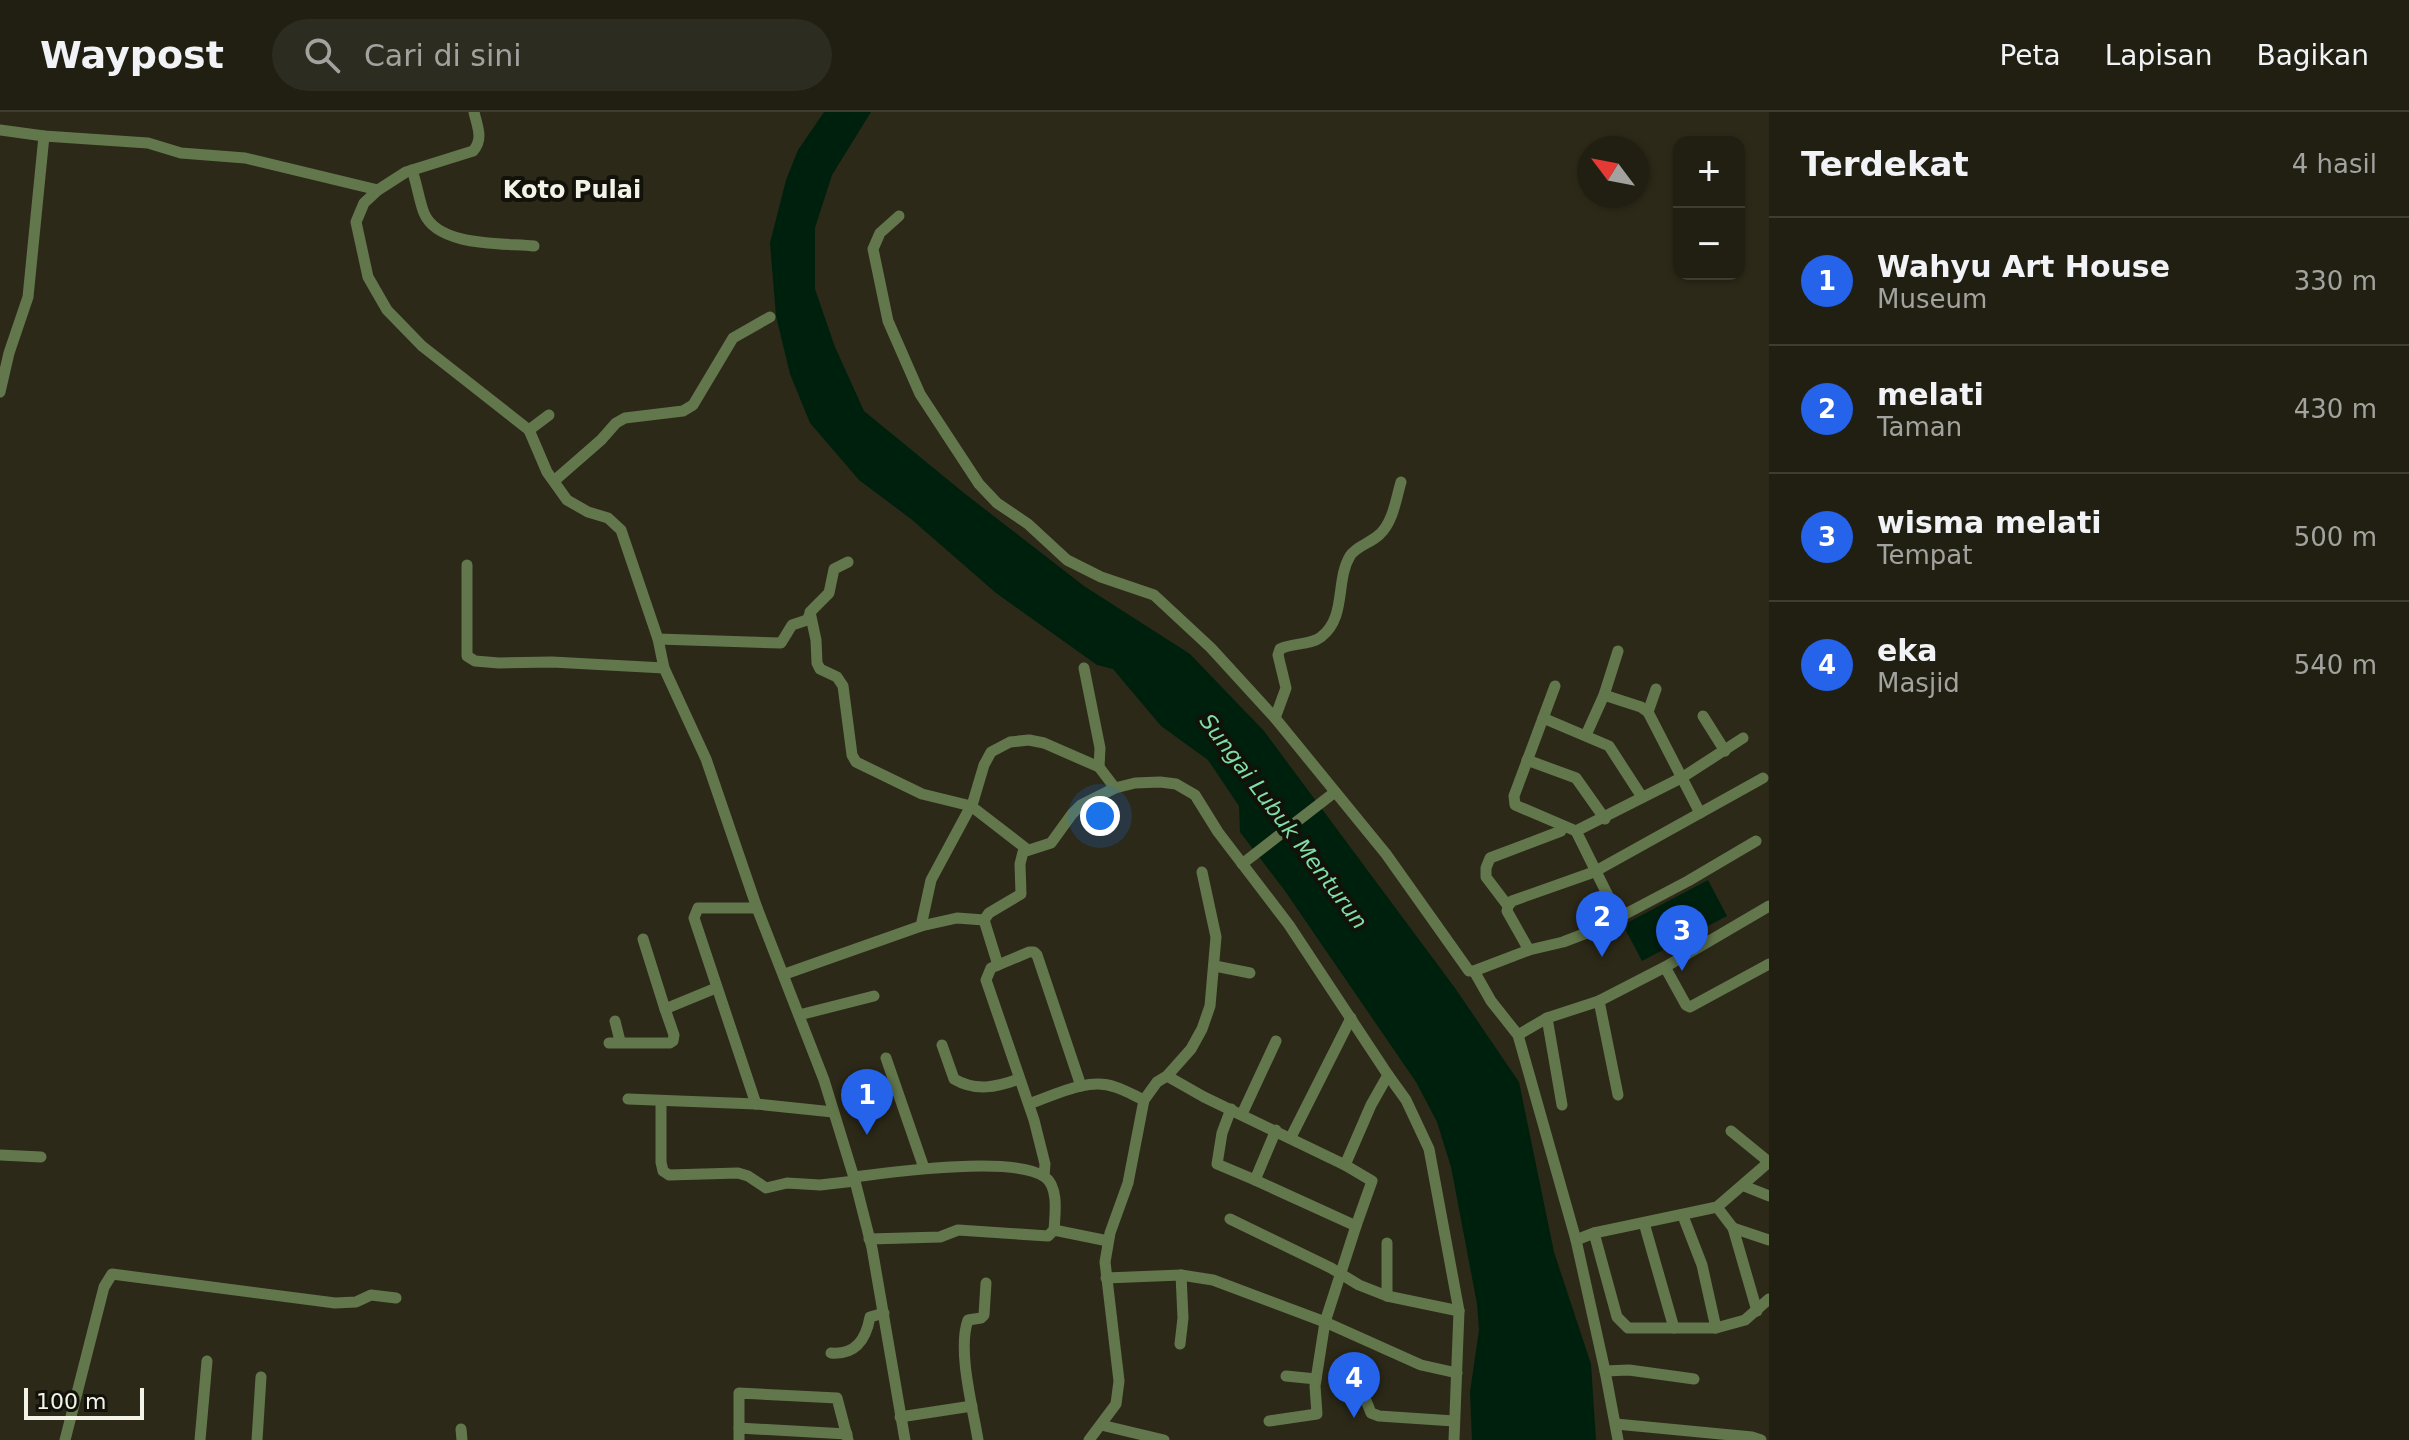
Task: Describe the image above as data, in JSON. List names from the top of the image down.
{
  "districts": ["Koto Pulai"],
  "water": ["Sungai Lubuk Menturun"],
  "scale_bar": "100 m",
  "north": "top left",
  "page": {
    "header": "Waypost",
    "search": "Cari di sini",
    "nav": ["Peta", "Lapisan", "Bagikan"],
    "heading": ["Terdekat", "4 hasil"],
    "map_buttons": ["+", "−"],
    "list": [
      {
        "mark": "1",
        "name": "Wahyu Art House",
        "note": "Museum",
        "value": "330 m"
      },
      {
        "mark": "2",
        "name": "melati",
        "note": "Taman",
        "value": "430 m"
      },
      {
        "mark": "3",
        "name": "wisma melati",
        "note": "Tempat",
        "value": "500 m"
      },
      {
        "mark": "4",
        "name": "eka",
        "note": "Masjid",
        "value": "540 m"
      }
    ],
    "pins": [
      "2",
      "3",
      "1",
      "4"
    ],
    "scale": "100 m"
  }
}
